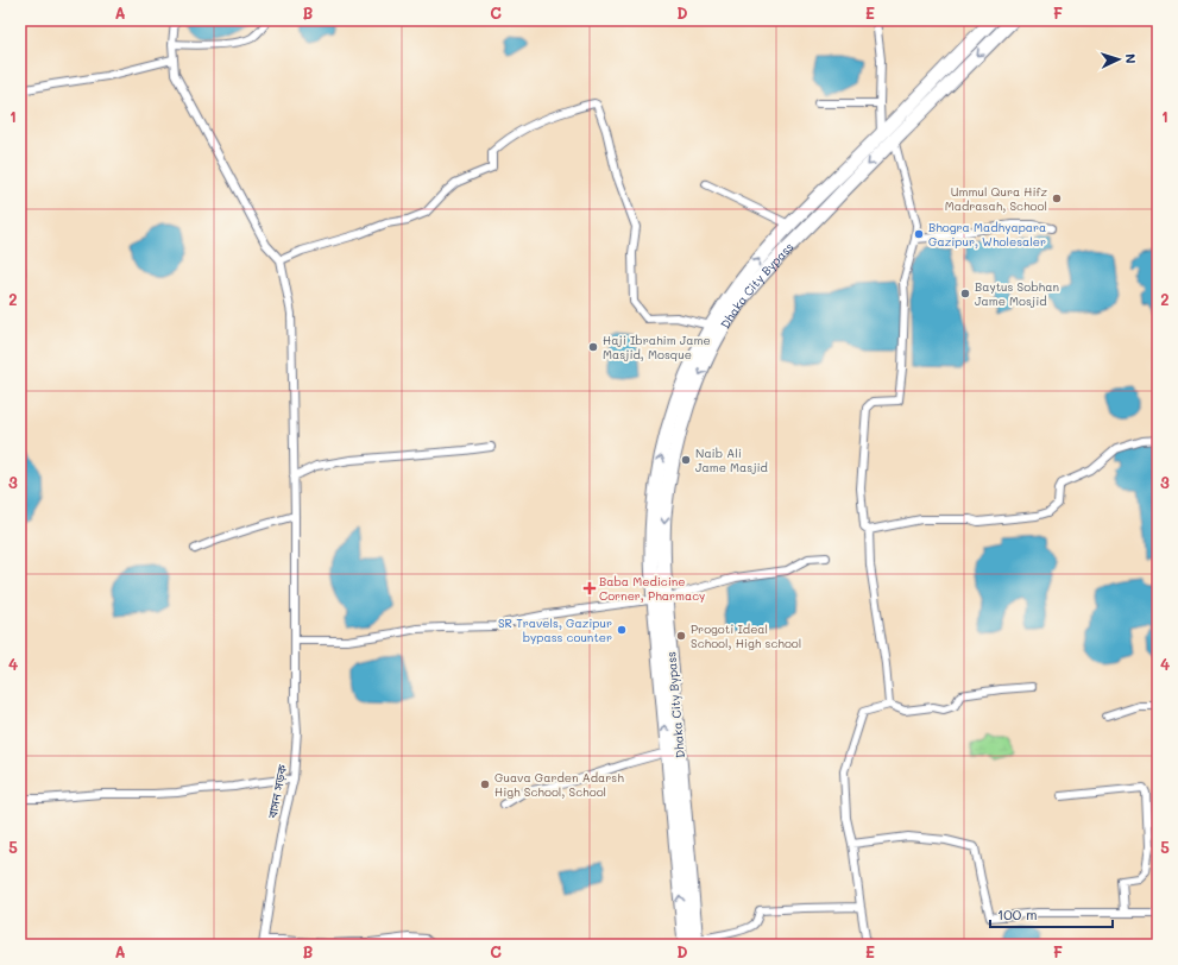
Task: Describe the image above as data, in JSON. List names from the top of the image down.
{
  "streets": {
    "highway": ["Dhaka City Bypass"],
    "street": ["বাসন সড়ক"]
  },
  "places": {
    "other": [
      "Ummul Qura Hifz Madrasah, School",
      "Bhogra Madhyapara Gazipur, Wholesaler",
      "Baytus Sobhan Jame Mosjid",
      "Haji Ibrahim Jame Masjid, Mosque",
      "Naib Ali Jame Masjid",
      "SR Travels, Gazipur bypass counter",
      "Progoti Ideal School, High school",
      "Guava Garden Adarsh High School, School"
    ],
    "health": ["Baba Medicine Corner, Pharmacy"]
  },
  "scale_bar": "100 m",
  "north": "right",
  "grid": {
    "columns": [
      "A",
      "B",
      "C",
      "D",
      "E",
      "F"
    ],
    "rows": [
      "1",
      "2",
      "3",
      "4",
      "5"
    ]
  }
}
